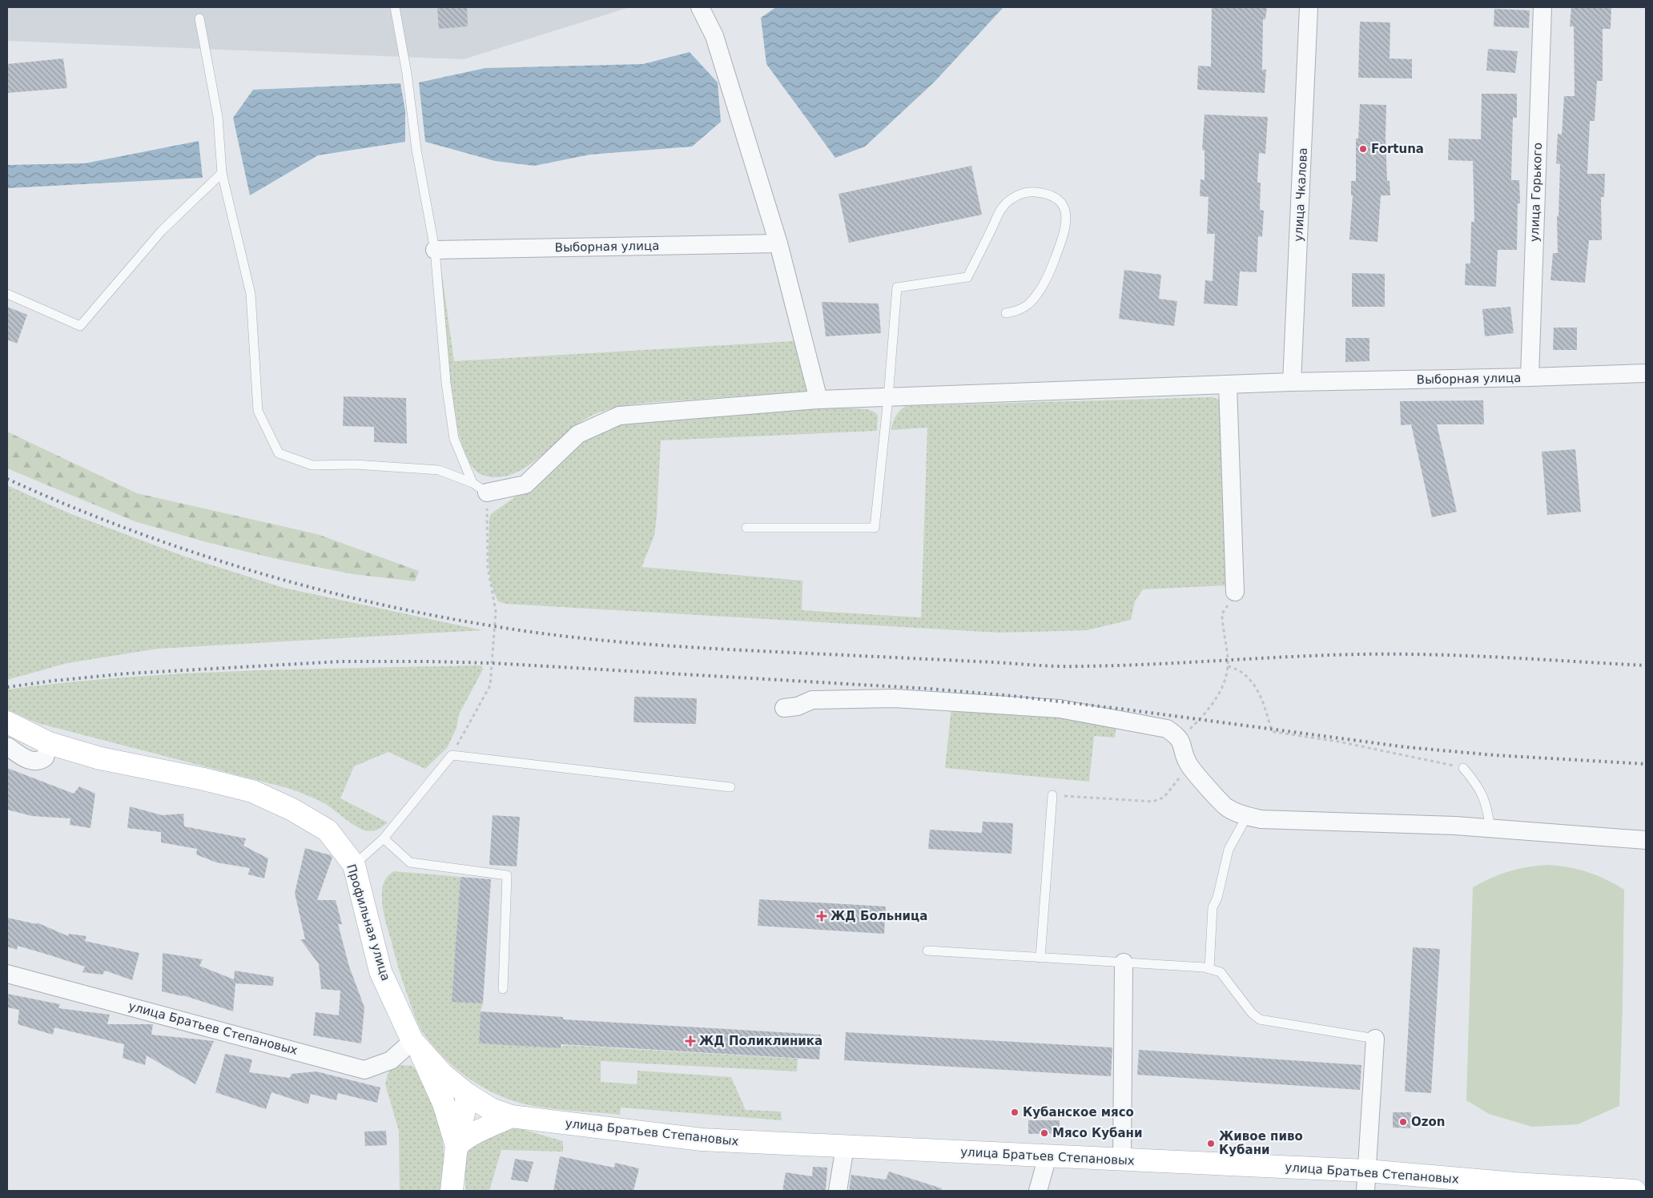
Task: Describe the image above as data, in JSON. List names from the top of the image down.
{
  "streets": {
    "main road": ["Профильная улица", "улица Братьев Степановых"],
    "street": ["улица Горького", "улица Чкалова", "Выборная улица"]
  },
  "crossings": [
    ["улица Горького", "Выборная улица"],
    ["улица Чкалова", "Выборная улица"],
    ["Профильная улица", "улица Братьев Степановых"]
  ],
  "places": {
    "other": [
      "Fortuna",
      "Кубанское мясо",
      "Ozon",
      "Мясо Кубани",
      "Живое пиво Кубани"
    ],
    "health": ["ЖД Больница", "ЖД Поликлиника"]
  }
}
